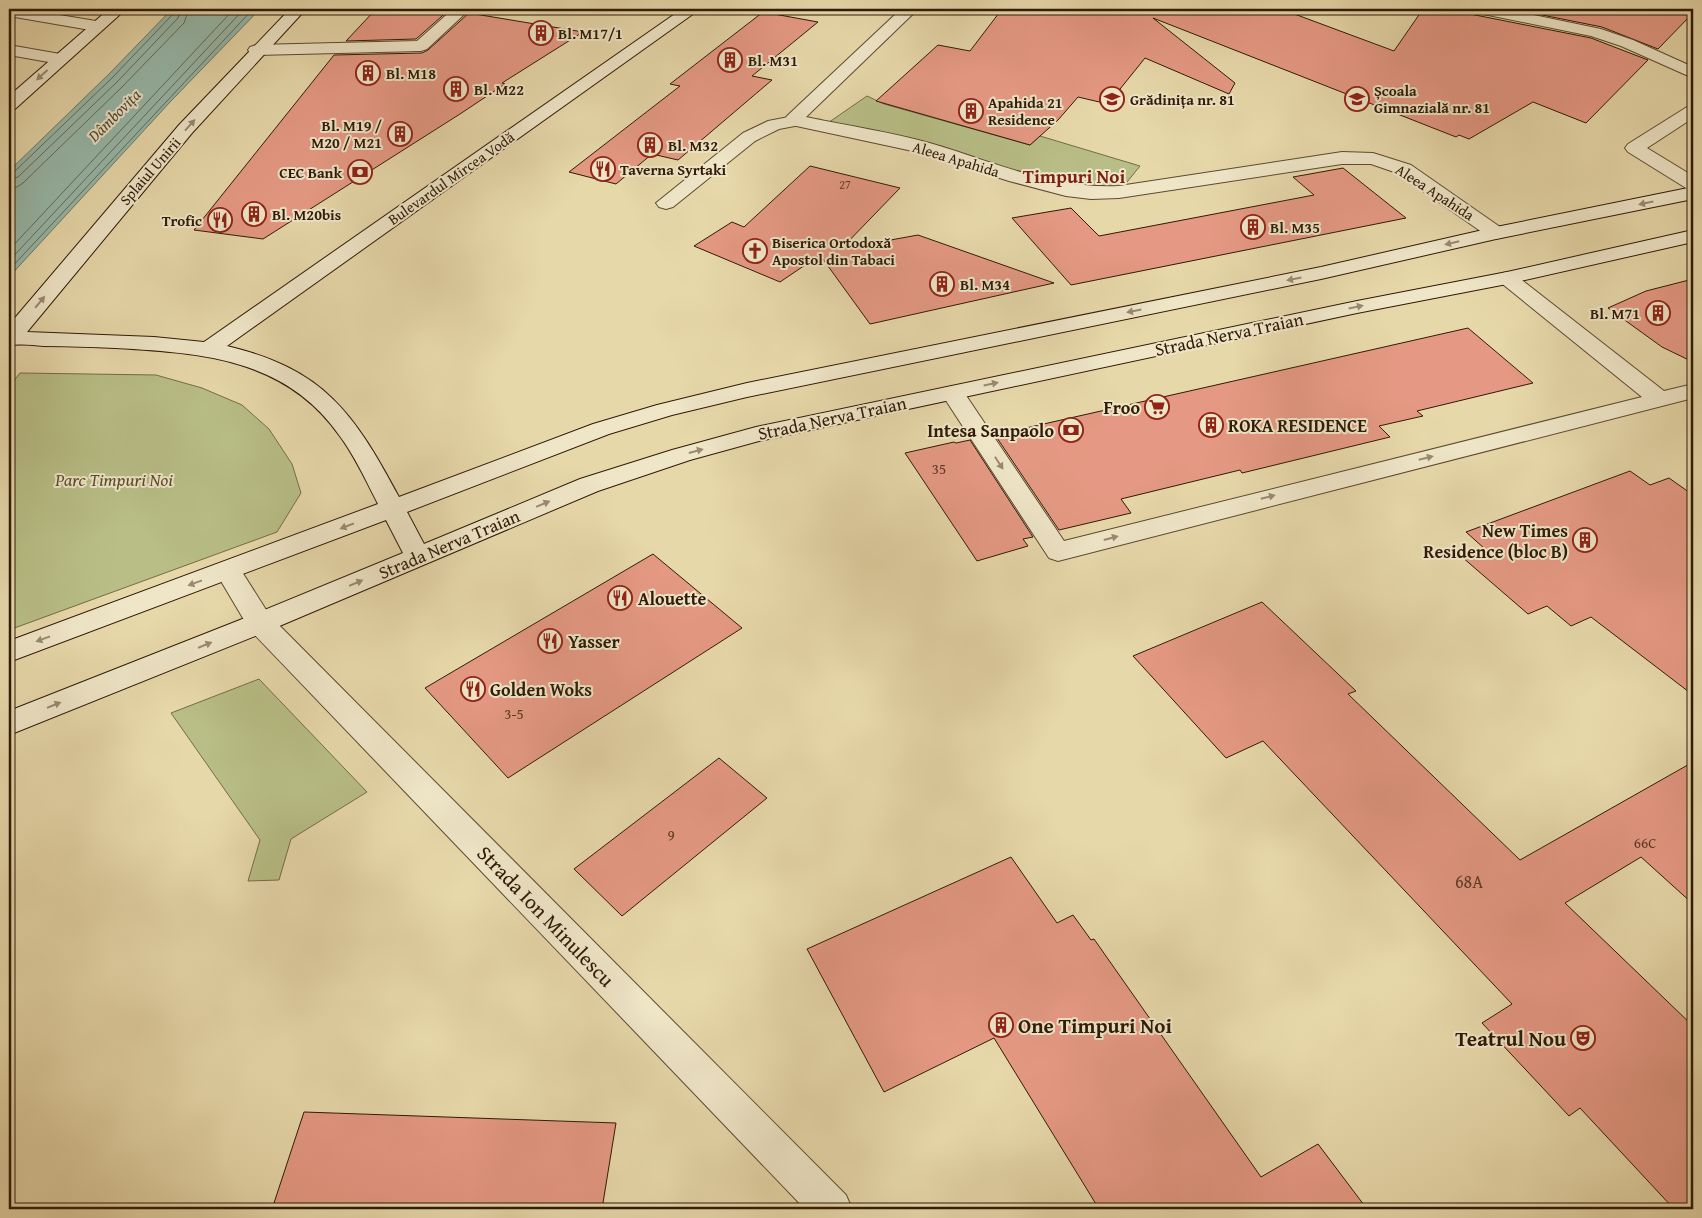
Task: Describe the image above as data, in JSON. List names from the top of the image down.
{
  "streets": {
    "main road": [
      "Aleea Apahida",
      "Splaiul Unirii",
      "Bulevardul Mircea Vodă",
      "Strada Nerva Traian",
      "Strada Ion Minulescu"
    ]
  },
  "crossings": [
    ["Strada Nerva Traian", "Strada Ion Minulescu"]
  ],
  "districts": ["Timpuri Noi"],
  "water": ["Dâmbovița"],
  "parks": ["Parc Timpuri Noi"],
  "places": {
    "building": [
      "Bl. M17/1",
      "Bl. M31",
      "Bl. M18",
      "Bl. M22",
      "Apahida 21 Residence",
      "Bl. M19 / M20 / M21",
      "Bl. M32",
      "Bl. M20bis",
      "Bl. M35",
      "Bl. M34",
      "Bl. M71",
      "ROKA RESIDENCE",
      "New Times Residence (bloc B)",
      "One Timpuri Noi"
    ],
    "school or university": ["Grădinița nr. 81", "Școala Gimnazială nr. 81"],
    "restaurant": [
      "Taverna Syrtaki",
      "Trofic",
      "Alouette",
      "Yasser",
      "Golden Woks"
    ],
    "bank": ["CEC Bank", "Intesa Sanpaolo"],
    "church": ["Biserica Ortodoxă Apostol din Tabaci"],
    "supermarket": ["Froo"],
    "theatre": ["Teatrul Nou"]
  },
  "house_numbers": [
    "27",
    "35",
    "3-5",
    "9",
    "66C",
    "68A"
  ]
}
